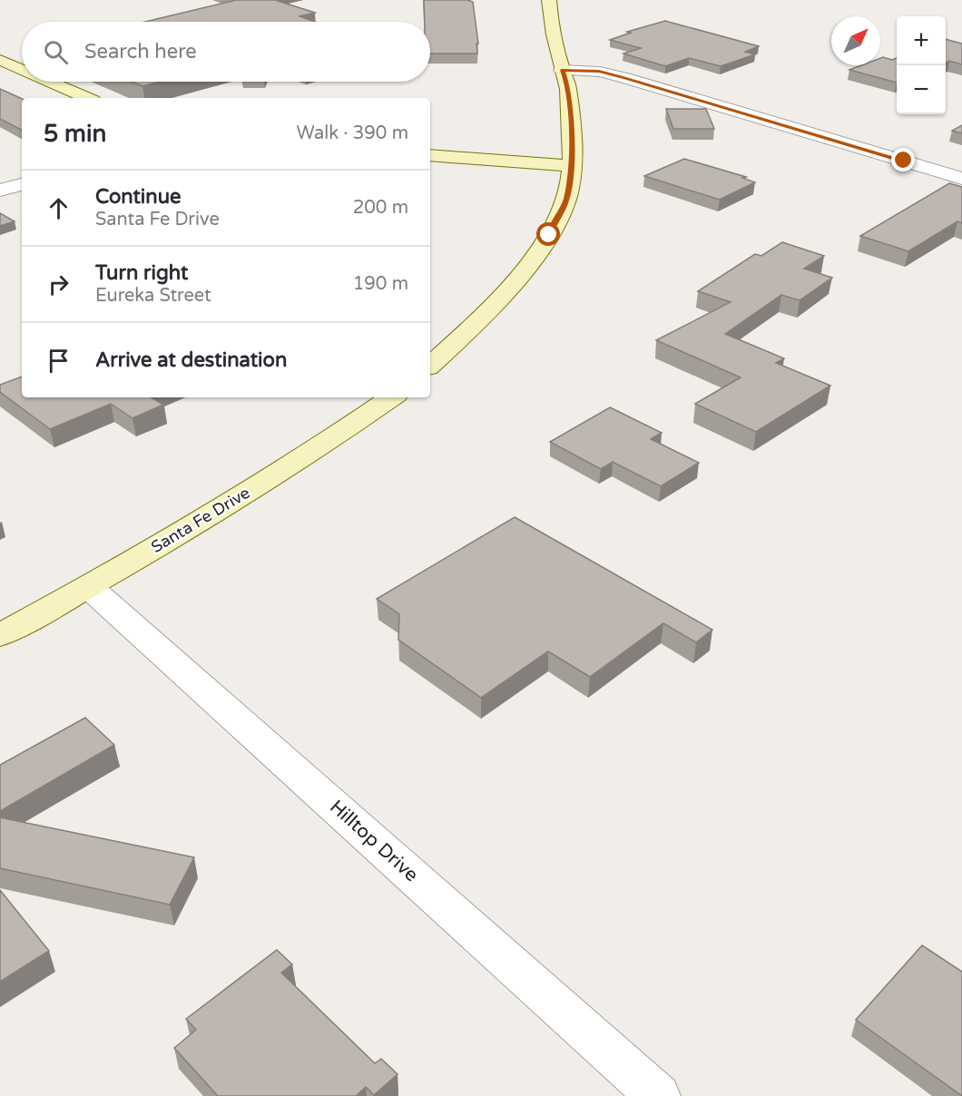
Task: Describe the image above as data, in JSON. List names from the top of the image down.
{
  "streets": {
    "main road": ["Santa Fe Drive"],
    "street": ["Hilltop Drive"]
  },
  "crossings": [
    ["Santa Fe Drive", "Hilltop Drive"]
  ],
  "north": "top right",
  "page": {
    "map_buttons": ["+", "−"],
    "search": "Search here",
    "heading": ["5 min", "Walk · 390 m"],
    "list": [
      ["Continue", "Santa Fe Drive", "200 m"],
      ["Turn right", "Eureka Street", "190 m"],
      "Arrive at destination"
    ]
  }
}
